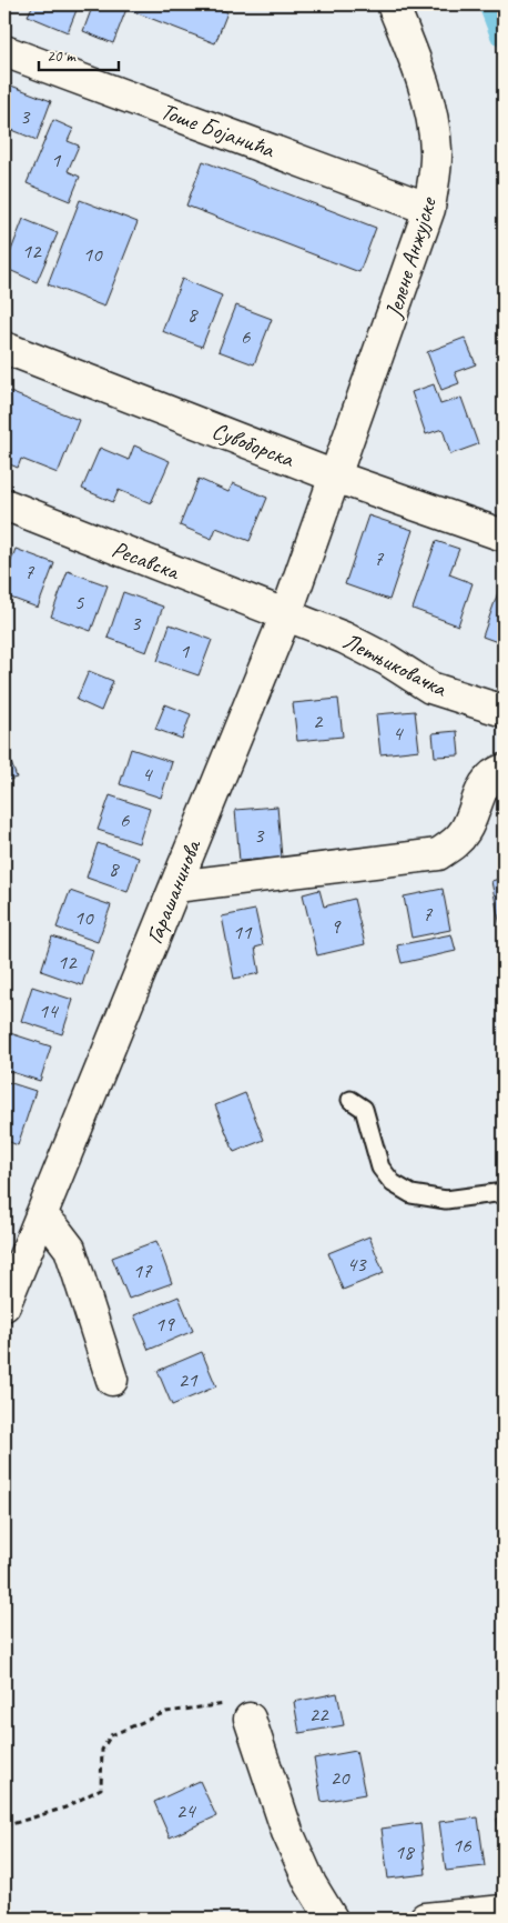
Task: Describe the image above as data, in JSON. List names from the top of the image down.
{
  "streets": {
    "street": [
      "Тоше Бојанића",
      "Јелене Анжујске",
      "Сувоборска",
      "Ресавска",
      "Летњиковачка",
      "Гарашанинова"
    ]
  },
  "crossings": [
    ["Тоше Бојанића", "Јелене Анжујске"],
    ["Јелене Анжујске", "Сувоборска"],
    ["Јелене Анжујске", "Гарашанинова"],
    ["Сувоборска", "Гарашанинова"],
    ["Ресавска", "Летњиковачка"],
    ["Ресавска", "Гарашанинова"],
    ["Летњиковачка", "Гарашанинова"]
  ],
  "house_numbers": [
    "3",
    "1",
    "12",
    "10",
    "8",
    "6",
    "7",
    "7",
    "5",
    "3",
    "1",
    "2",
    "4",
    "4",
    "6",
    "3",
    "8",
    "7",
    "10",
    "9",
    "11",
    "12",
    "14",
    "43",
    "17",
    "19",
    "21",
    "22",
    "20",
    "24",
    "16",
    "18"
  ],
  "scale_bar": "20 m"
}
